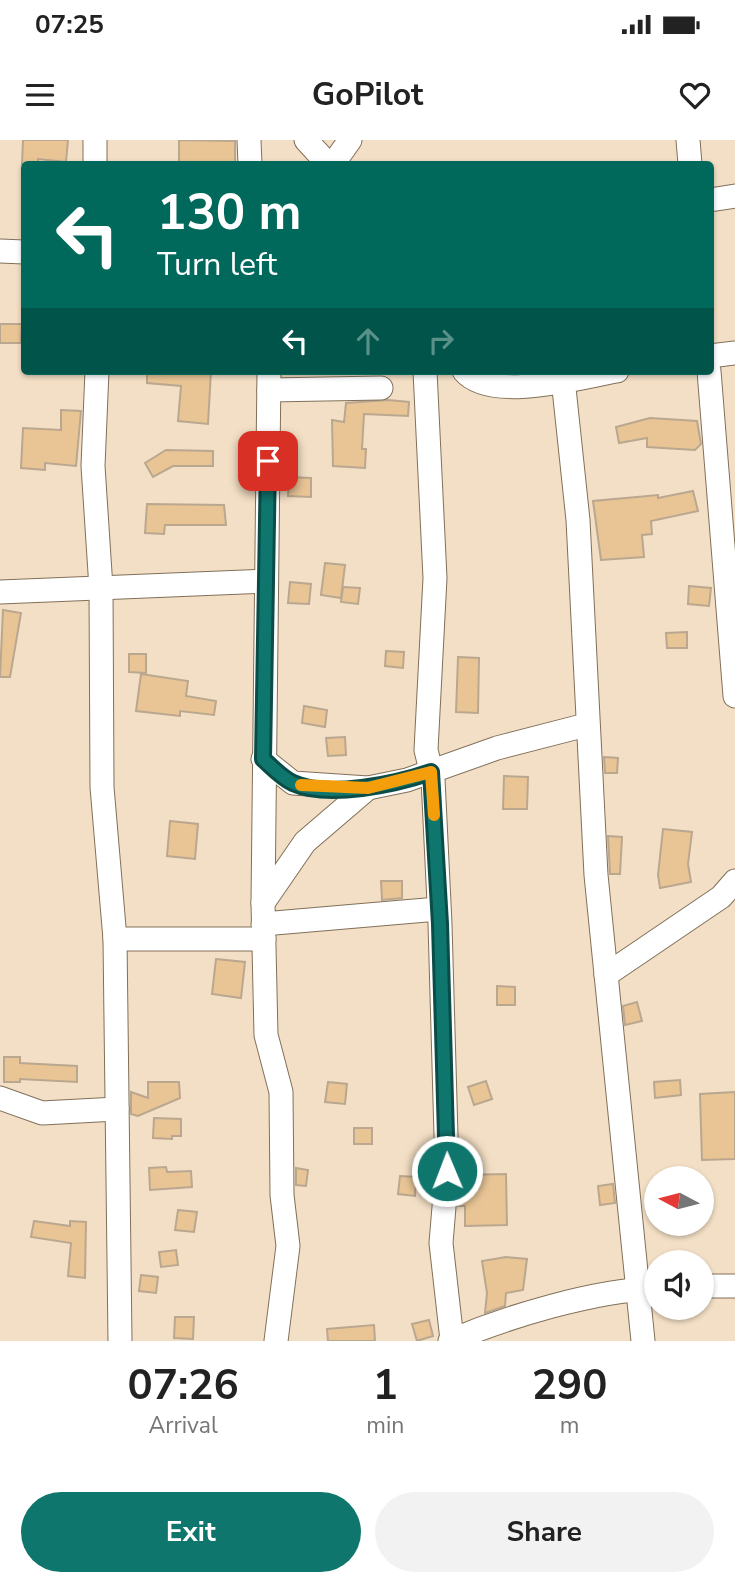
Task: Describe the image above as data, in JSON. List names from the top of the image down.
{
  "north": "left",
  "page": {
    "status": "07:25",
    "header": "GoPilot",
    "turn": ["130 m", "Turn left"],
    "eta": [
      "07:26",
      "Arrival",
      "1",
      "min",
      "290",
      "m"
    ],
    "buttons": ["Exit", "Share"]
  }
}
